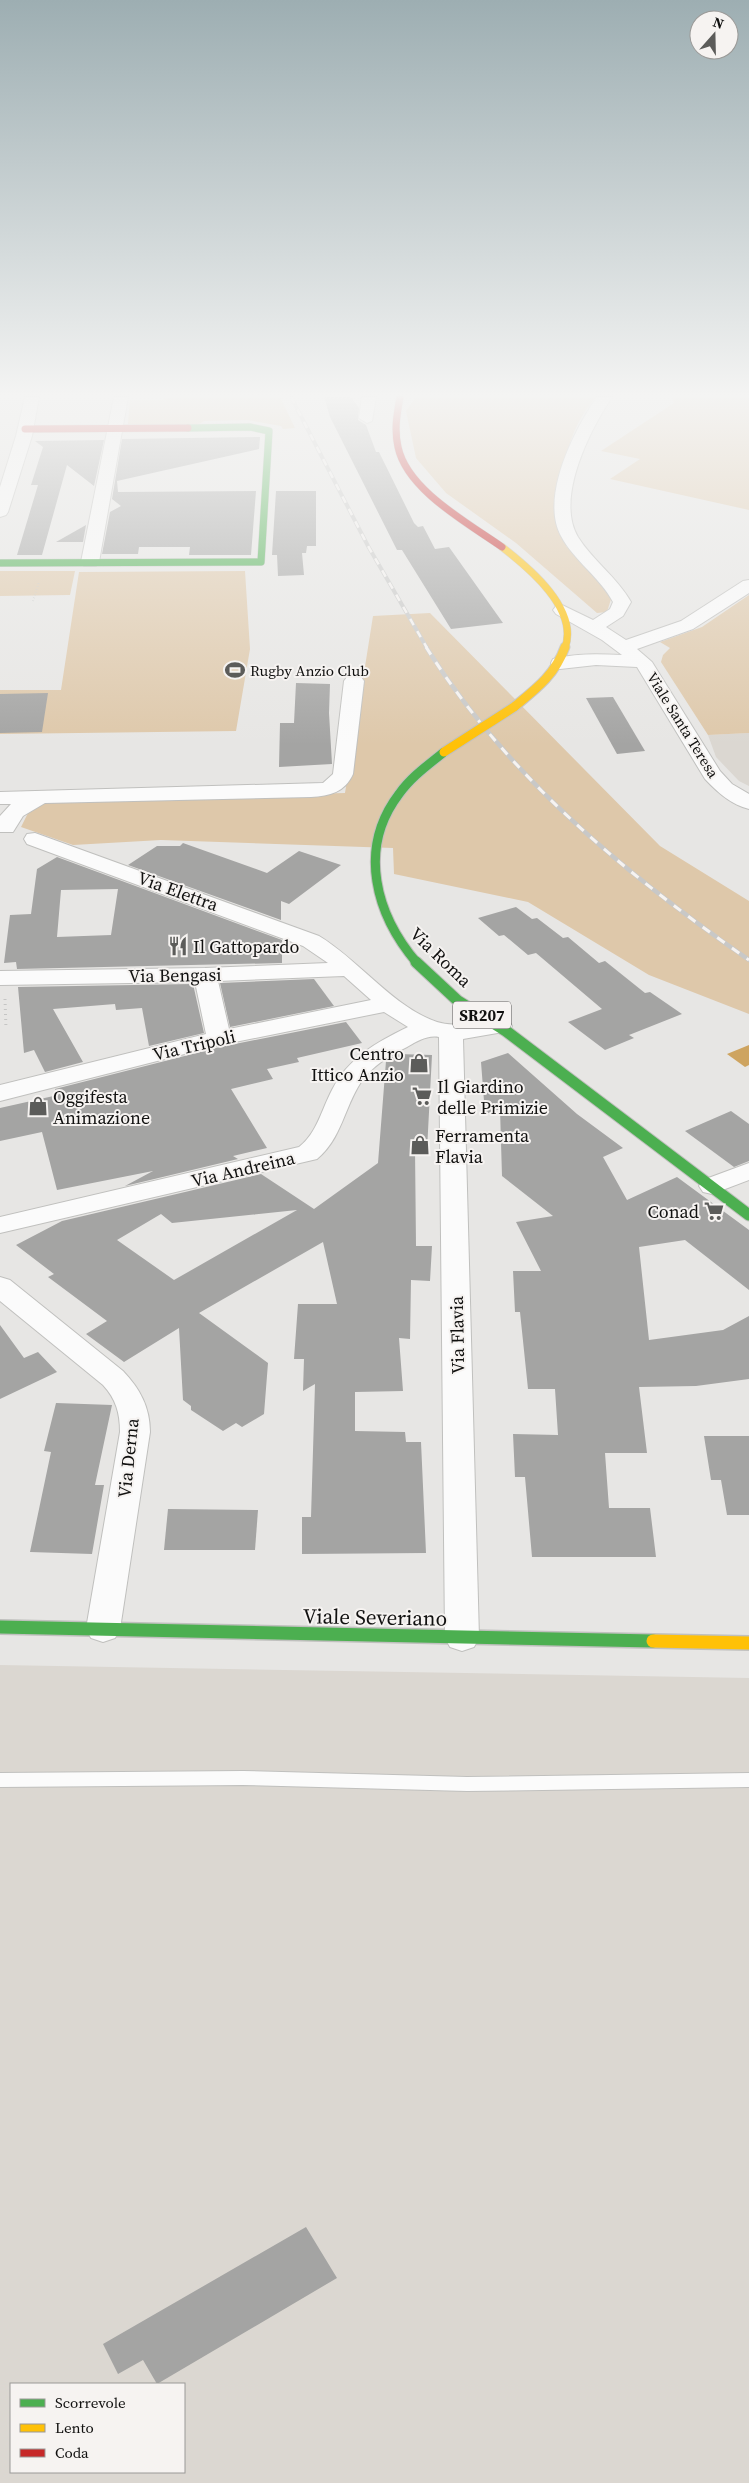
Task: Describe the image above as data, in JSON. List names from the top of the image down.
{
  "streets": {
    "main road": ["Via Roma", "SR207", "Viale Severiano"],
    "street": [
      "Viale Santa Teresa",
      "Via Elettra",
      "Via Bengasi",
      "Via Tripoli",
      "Via Andreina",
      "Via Flavia",
      "Via Derna"
    ]
  },
  "crossings": [
    ["Viale Santa Teresa", "Via Roma"],
    ["Viale Santa Teresa", "SR207"],
    ["Via Elettra", "Via Bengasi"],
    ["Via Elettra", "Via Tripoli"],
    ["Via Elettra", "Via Andreina"],
    ["Via Elettra", "Via Flavia"],
    ["Via Roma", "SR207"],
    ["Via Roma", "Via Andreina"],
    ["Via Andreina", "Via Flavia"],
    ["Via Flavia", "Viale Severiano"],
    ["Via Derna", "Viale Severiano"]
  ],
  "places": {
    "sports": ["Rugby Anzio Club"],
    "restaurant": ["Il Gattopardo"],
    "shop": ["Centro Ittico Anzio", "Oggifesta Animazione", "Ferramenta Flavia"],
    "supermarket": ["Il Giardino delle Primizie", "Conad"]
  },
  "legend": ["Scorrevole", "Lento", "Coda"],
  "north": "top"
}
